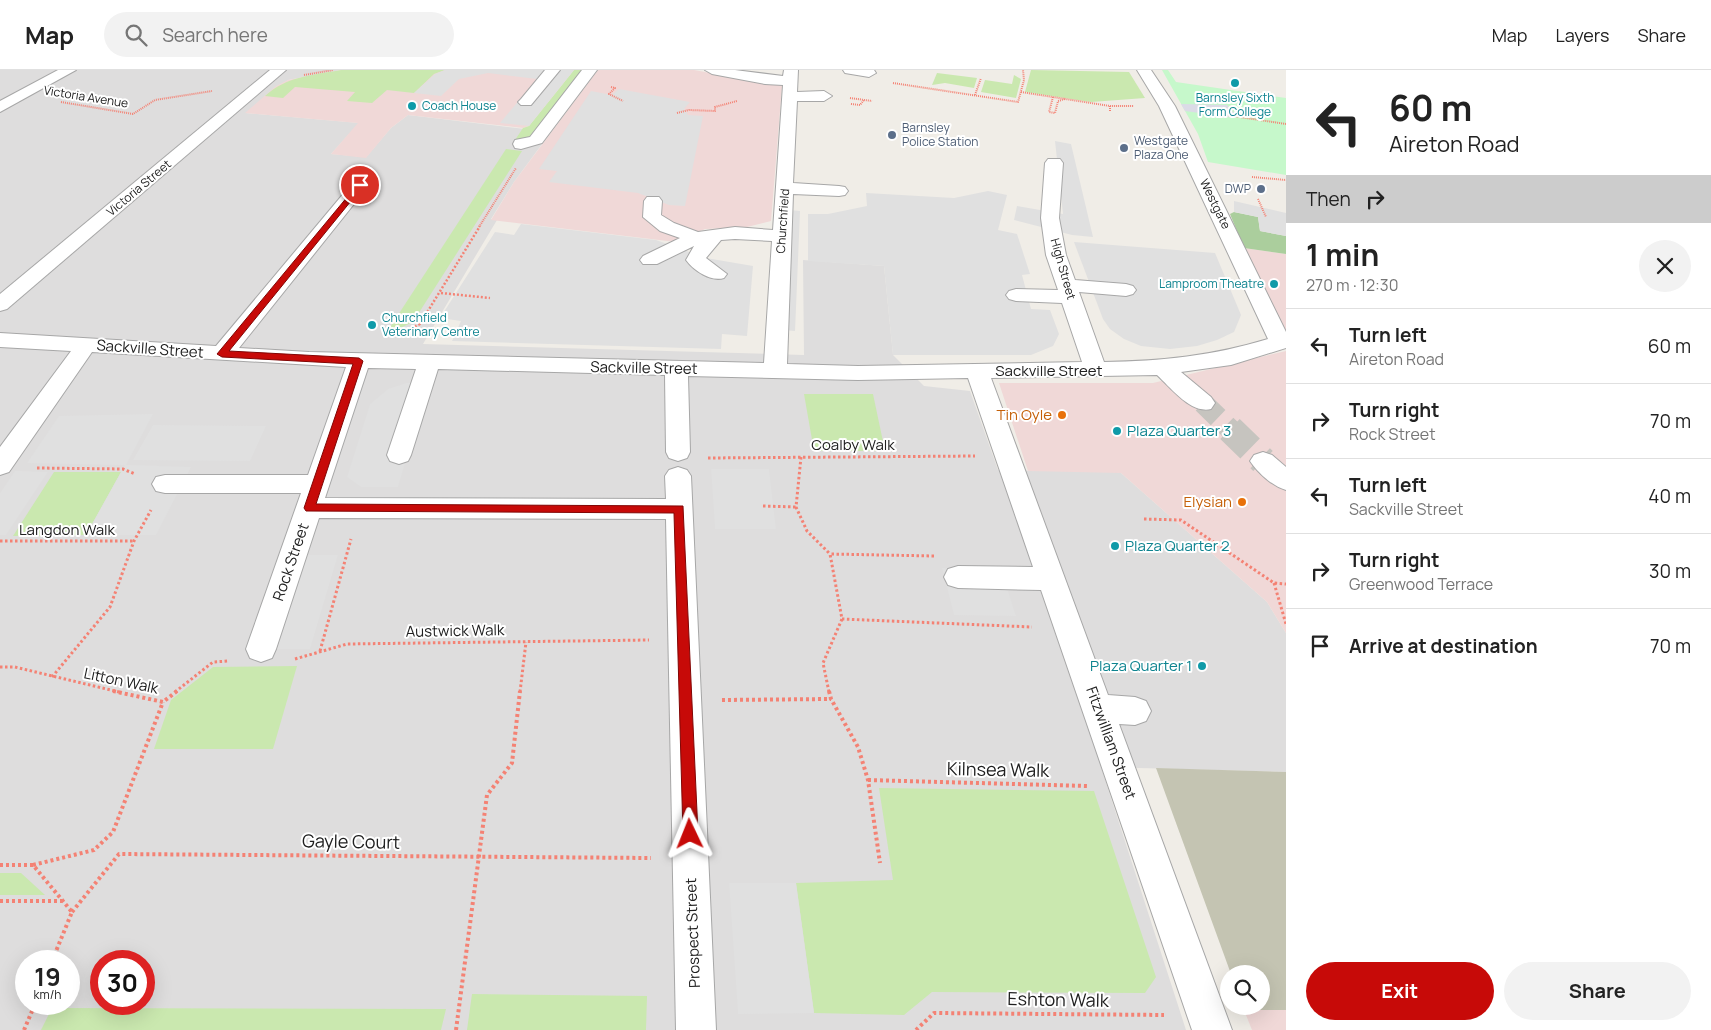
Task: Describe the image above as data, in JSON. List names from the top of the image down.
{
  "streets": {
    "street": [
      "Victoria Street",
      "Westgate",
      "Churchfield",
      "High Street",
      "Sackville Street",
      "Rock Street",
      "Fitzwilliam Street",
      "Prospect Street"
    ],
    "path": [
      "Victoria Avenue",
      "Coalby Walk",
      "Langdon Walk",
      "Austwick Walk",
      "Litton Walk",
      "Kilnsea Walk",
      "Gayle Court",
      "Eshton Walk"
    ]
  },
  "crossings": [
    ["Victoria Avenue", "Victoria Street"],
    ["Westgate", "Sackville Street"],
    ["Churchfield", "Sackville Street"],
    ["High Street", "Sackville Street"],
    ["Sackville Street", "Rock Street"],
    ["Sackville Street", "Fitzwilliam Street"],
    ["Sackville Street", "Prospect Street"],
    ["Coalby Walk", "Fitzwilliam Street"],
    ["Coalby Walk", "Prospect Street"],
    ["Rock Street", "Litton Walk"],
    ["Fitzwilliam Street", "Kilnsea Walk"],
    ["Fitzwilliam Street", "Eshton Walk"]
  ],
  "places": [
    "Barnsley Sixth Form College",
    "Coach House",
    "Barnsley Police Station",
    "Westgate Plaza One",
    "DWP",
    "Lamproom Theatre",
    "Churchfield Veterinary Centre",
    "Tin Oyle",
    "Plaza Quarter 3",
    "Elysian",
    "Plaza Quarter 2",
    "Plaza Quarter 1"
  ],
  "page": {
    "header": "Map",
    "search": "Search here",
    "nav": ["Map", "Layers", "Share"],
    "turn": ["60 m", "Aireton Road"],
    "then": "Then",
    "heading": ["1 min", "270 m · 12:30"],
    "list": [
      {
        "name": "Turn left",
        "note": "Aireton Road",
        "value": "60 m"
      },
      {
        "name": "Turn right",
        "note": "Rock Street",
        "value": "70 m"
      },
      {
        "name": "Turn left",
        "note": "Sackville Street",
        "value": "40 m"
      },
      {
        "name": "Turn right",
        "note": "Greenwood Terrace",
        "value": "30 m"
      },
      {
        "name": "Arrive at destination",
        "value": "70 m"
      }
    ],
    "speed": "19 km/h",
    "limit": "30",
    "buttons": ["Exit", "Share"]
  }
}
